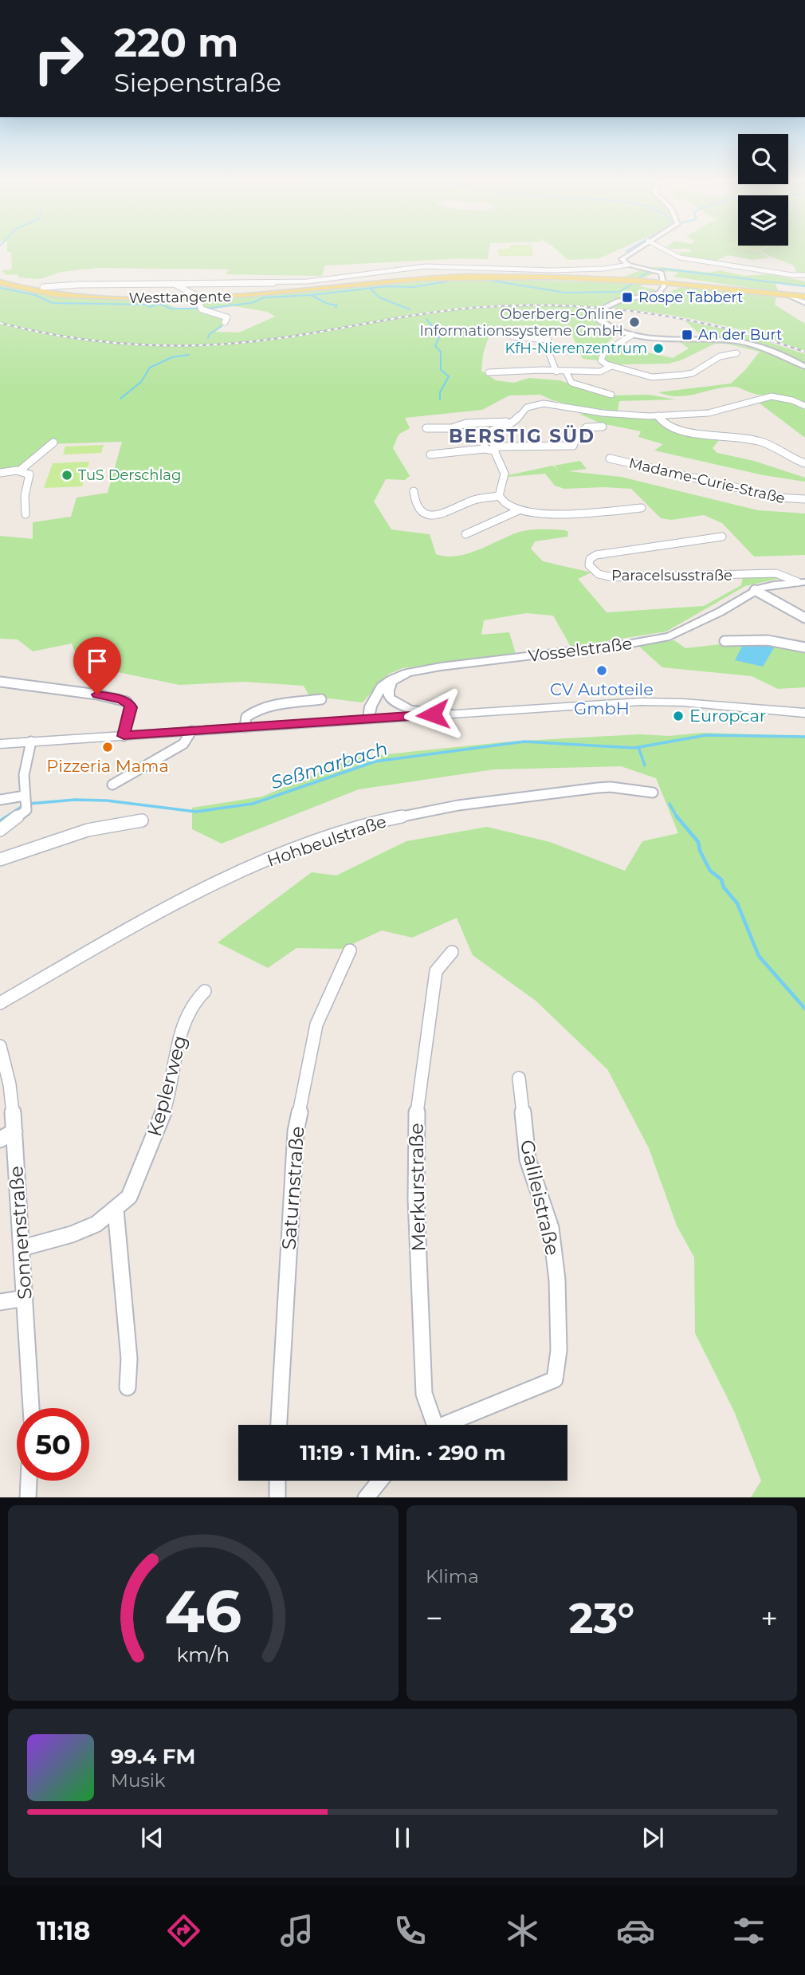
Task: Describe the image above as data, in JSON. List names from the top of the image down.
{
  "streets": {
    "main road": ["Westtangente"],
    "street": [
      "Madame-Curie-Straße",
      "Paracelsusstraße",
      "Vosselstraße",
      "Hohbeulstraße",
      "Keplerweg",
      "Merkurstraße",
      "Saturnstraße",
      "Galileistraße",
      "Sonnenstraße"
    ]
  },
  "crossings": [
    ["Paracelsusstraße", "Vosselstraße"],
    ["Keplerweg", "Sonnenstraße"]
  ],
  "districts": ["BERSTIG SÜD"],
  "water": ["Seßmarbach"],
  "places": {
    "transit": ["Rospe Tabbert", "An der Burt"],
    "other": [
      "Oberberg-Online Informationssysteme GmbH",
      "KfH-Nierenzentrum",
      "TuS Derschlag",
      "CV Autoteile GmbH",
      "Europcar",
      "Pizzeria Mama"
    ]
  },
  "page": {
    "turn": ["220 m", "Siepenstraße"],
    "limit": "50",
    "trip": "11:19 · 1 Min. · 290 m",
    "tile": "Klima",
    "heat": ["−", "23°", "+"],
    "song": ["99.4 FM", "Musik"],
    "tabs": "11:18",
    "gauge": ["46", "km/h"]
  }
}
